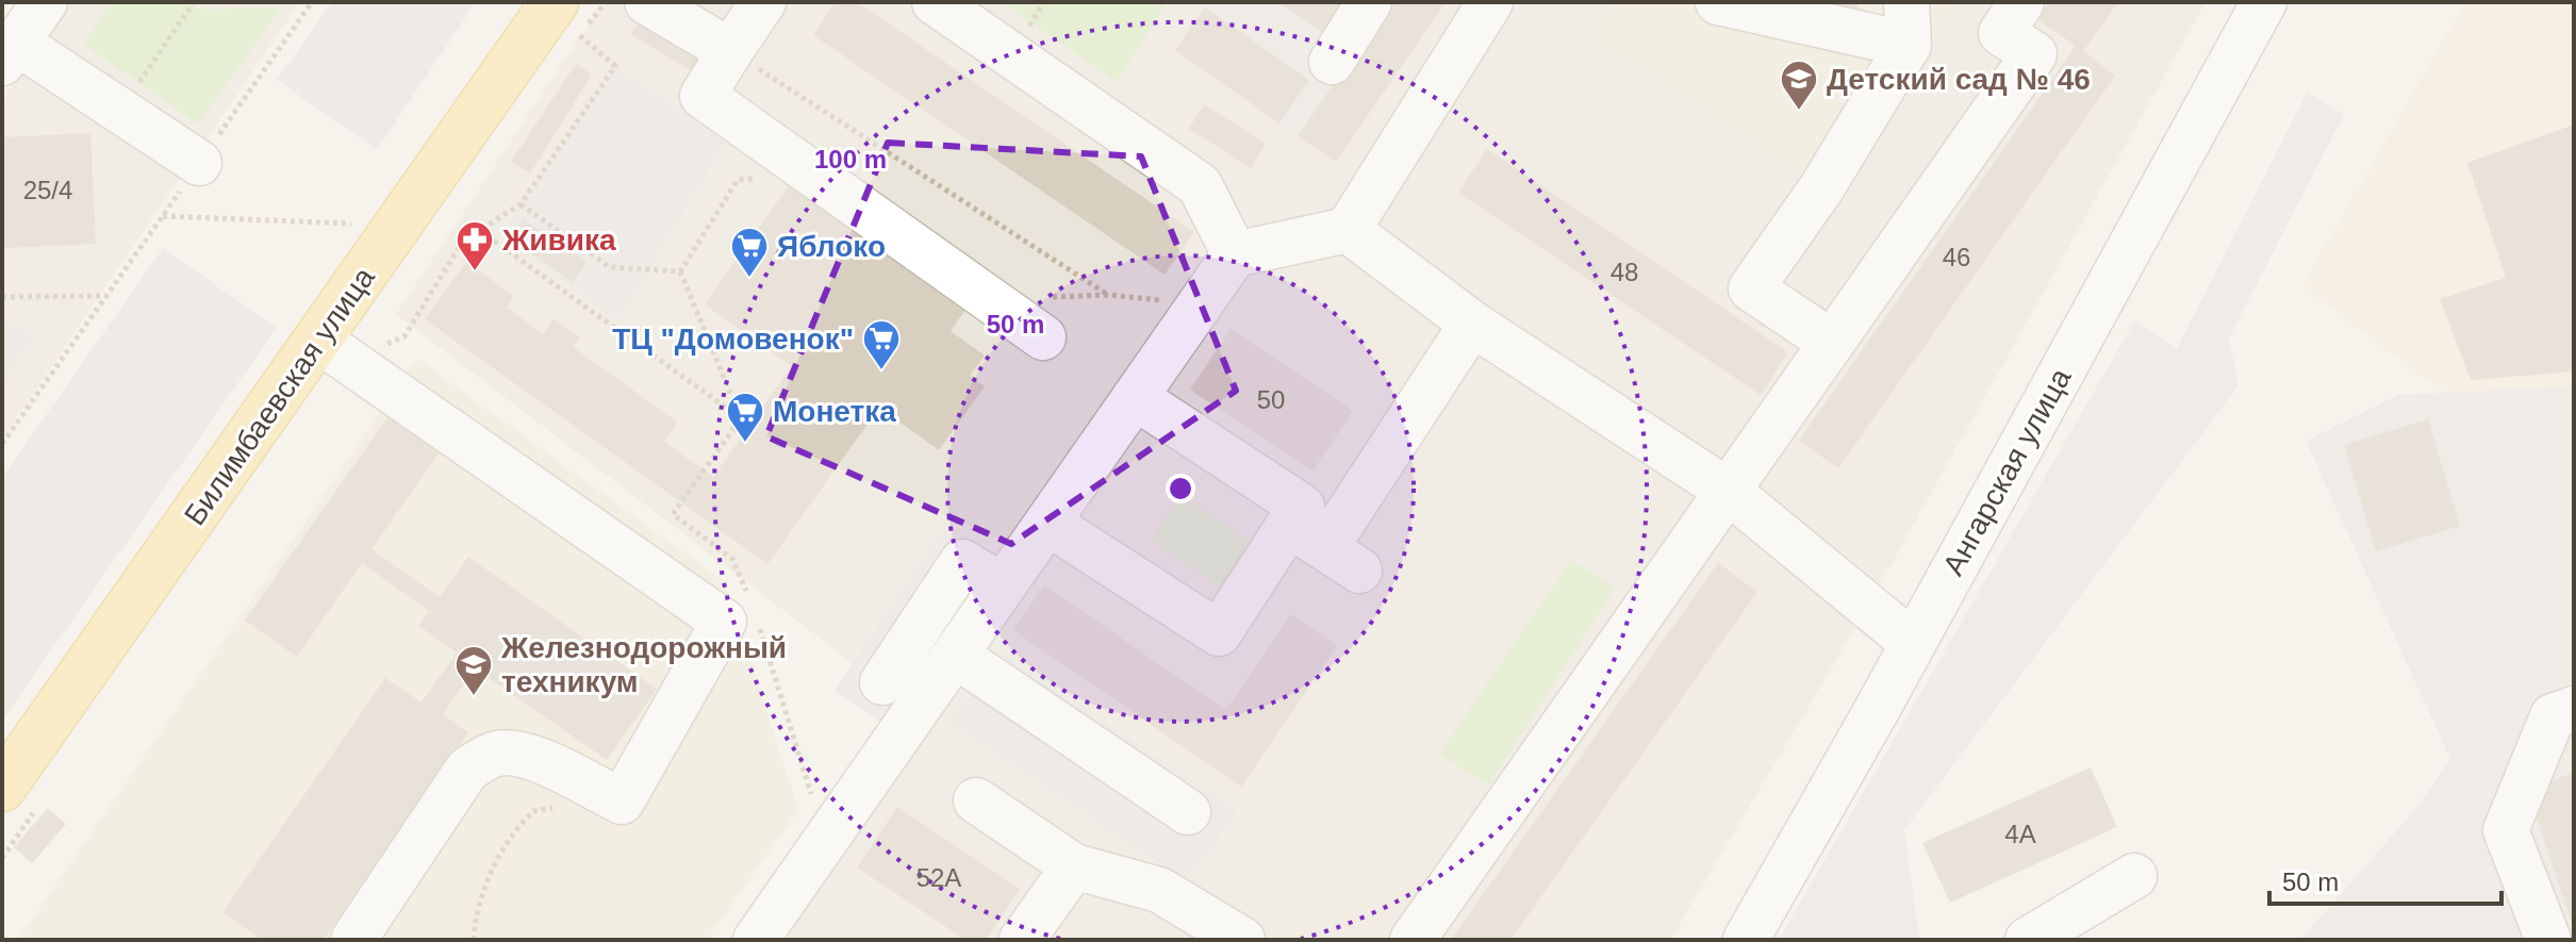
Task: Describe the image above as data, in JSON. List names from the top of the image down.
{
  "streets": {
    "main road": ["Билимбаевская улица"],
    "street": ["Ангарская улица"]
  },
  "places": {
    "school or university": ["Детский сад № 46", "Железнодорожный техникум"],
    "pharmacy": ["Живика"],
    "supermarket": ["Яблоко", "ТЦ \"Домовенок\"", "Монетка"]
  },
  "house_numbers": [
    "25/4",
    "46",
    "48",
    "50",
    "4А",
    "52А"
  ],
  "scale_bar": "50 m",
  "rings": ["100 m", "50 m"]
}
